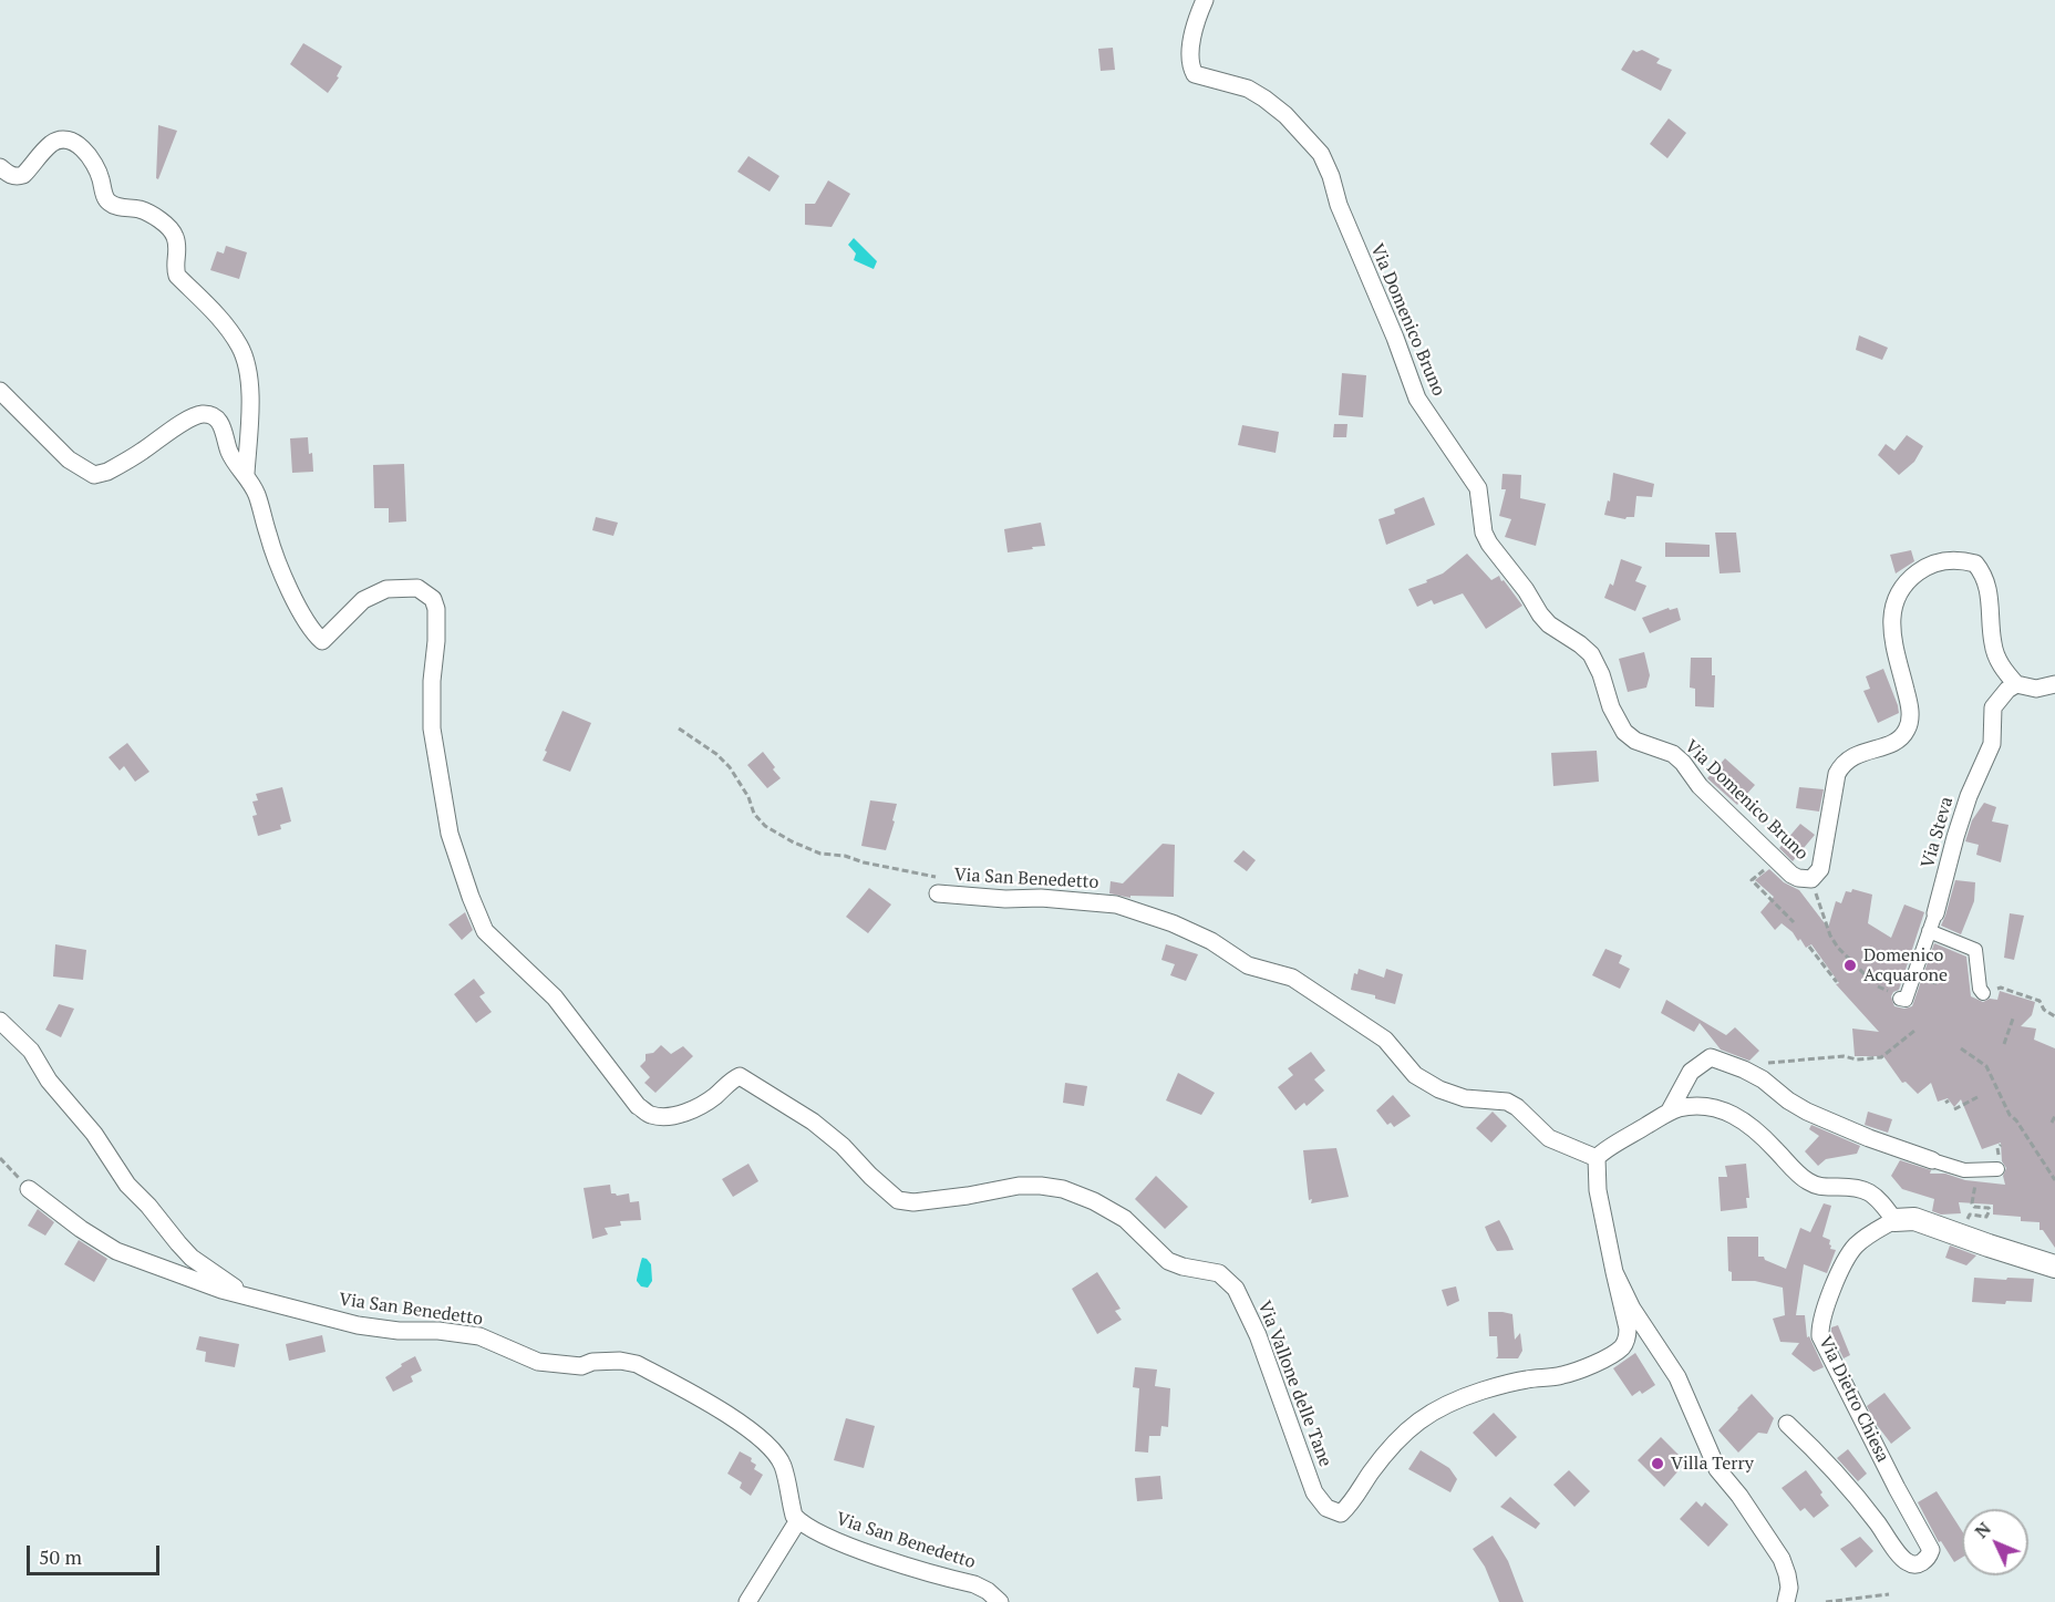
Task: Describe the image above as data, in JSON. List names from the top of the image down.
{
  "streets": {
    "street": [
      "Via Domenico Bruno",
      "Via Steva",
      "Via San Benedetto",
      "Via Vallone delle Tane",
      "Via Dietro Chiesa"
    ]
  },
  "places": ["Domenico Acquarone", "Villa Terry"],
  "scale_bar": "50 m",
  "north": "top left"
}
